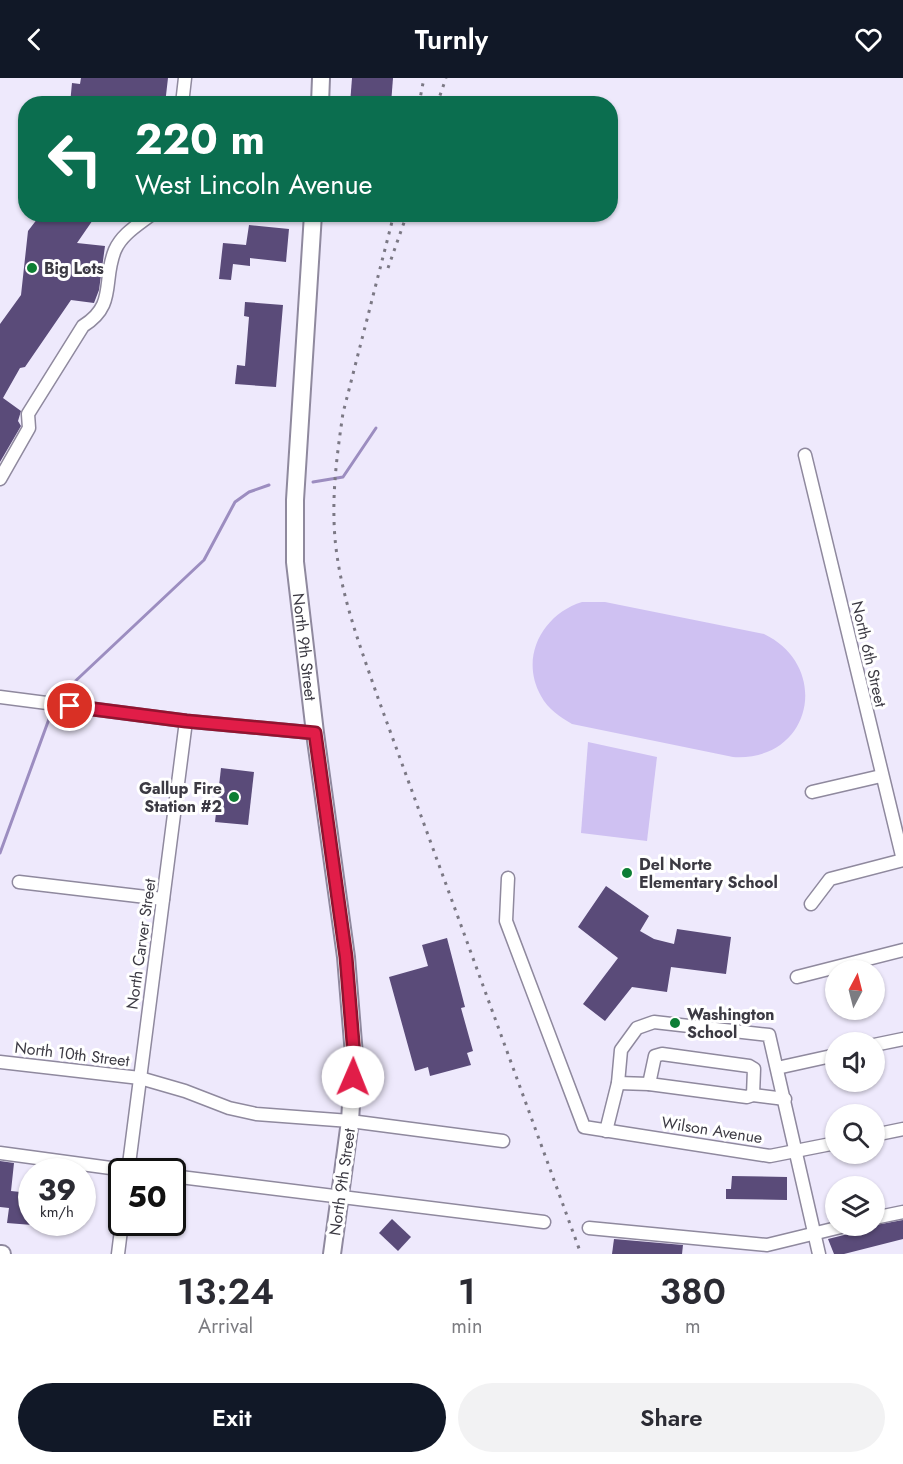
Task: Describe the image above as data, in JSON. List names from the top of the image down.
{
  "streets": {
    "main road": ["North 9th Street"],
    "street": [
      "North 6th Street",
      "North Carver Street",
      "North 10th Street",
      "Wilson Avenue"
    ]
  },
  "crossings": [
    ["North 9th Street", "North 10th Street"],
    ["North Carver Street", "North 10th Street"]
  ],
  "places": [
    "Big Lots",
    "Gallup Fire Station #2",
    "Del Norte Elementary School",
    "Washington School"
  ],
  "north": "top",
  "page": {
    "header": "Turnly",
    "turn": ["220 m", "West Lincoln Avenue"],
    "speed": "39 km/h",
    "limit": "50",
    "eta": [
      "13:24",
      "Arrival",
      "1",
      "min",
      "380",
      "m"
    ],
    "buttons": ["Exit", "Share"]
  }
}
